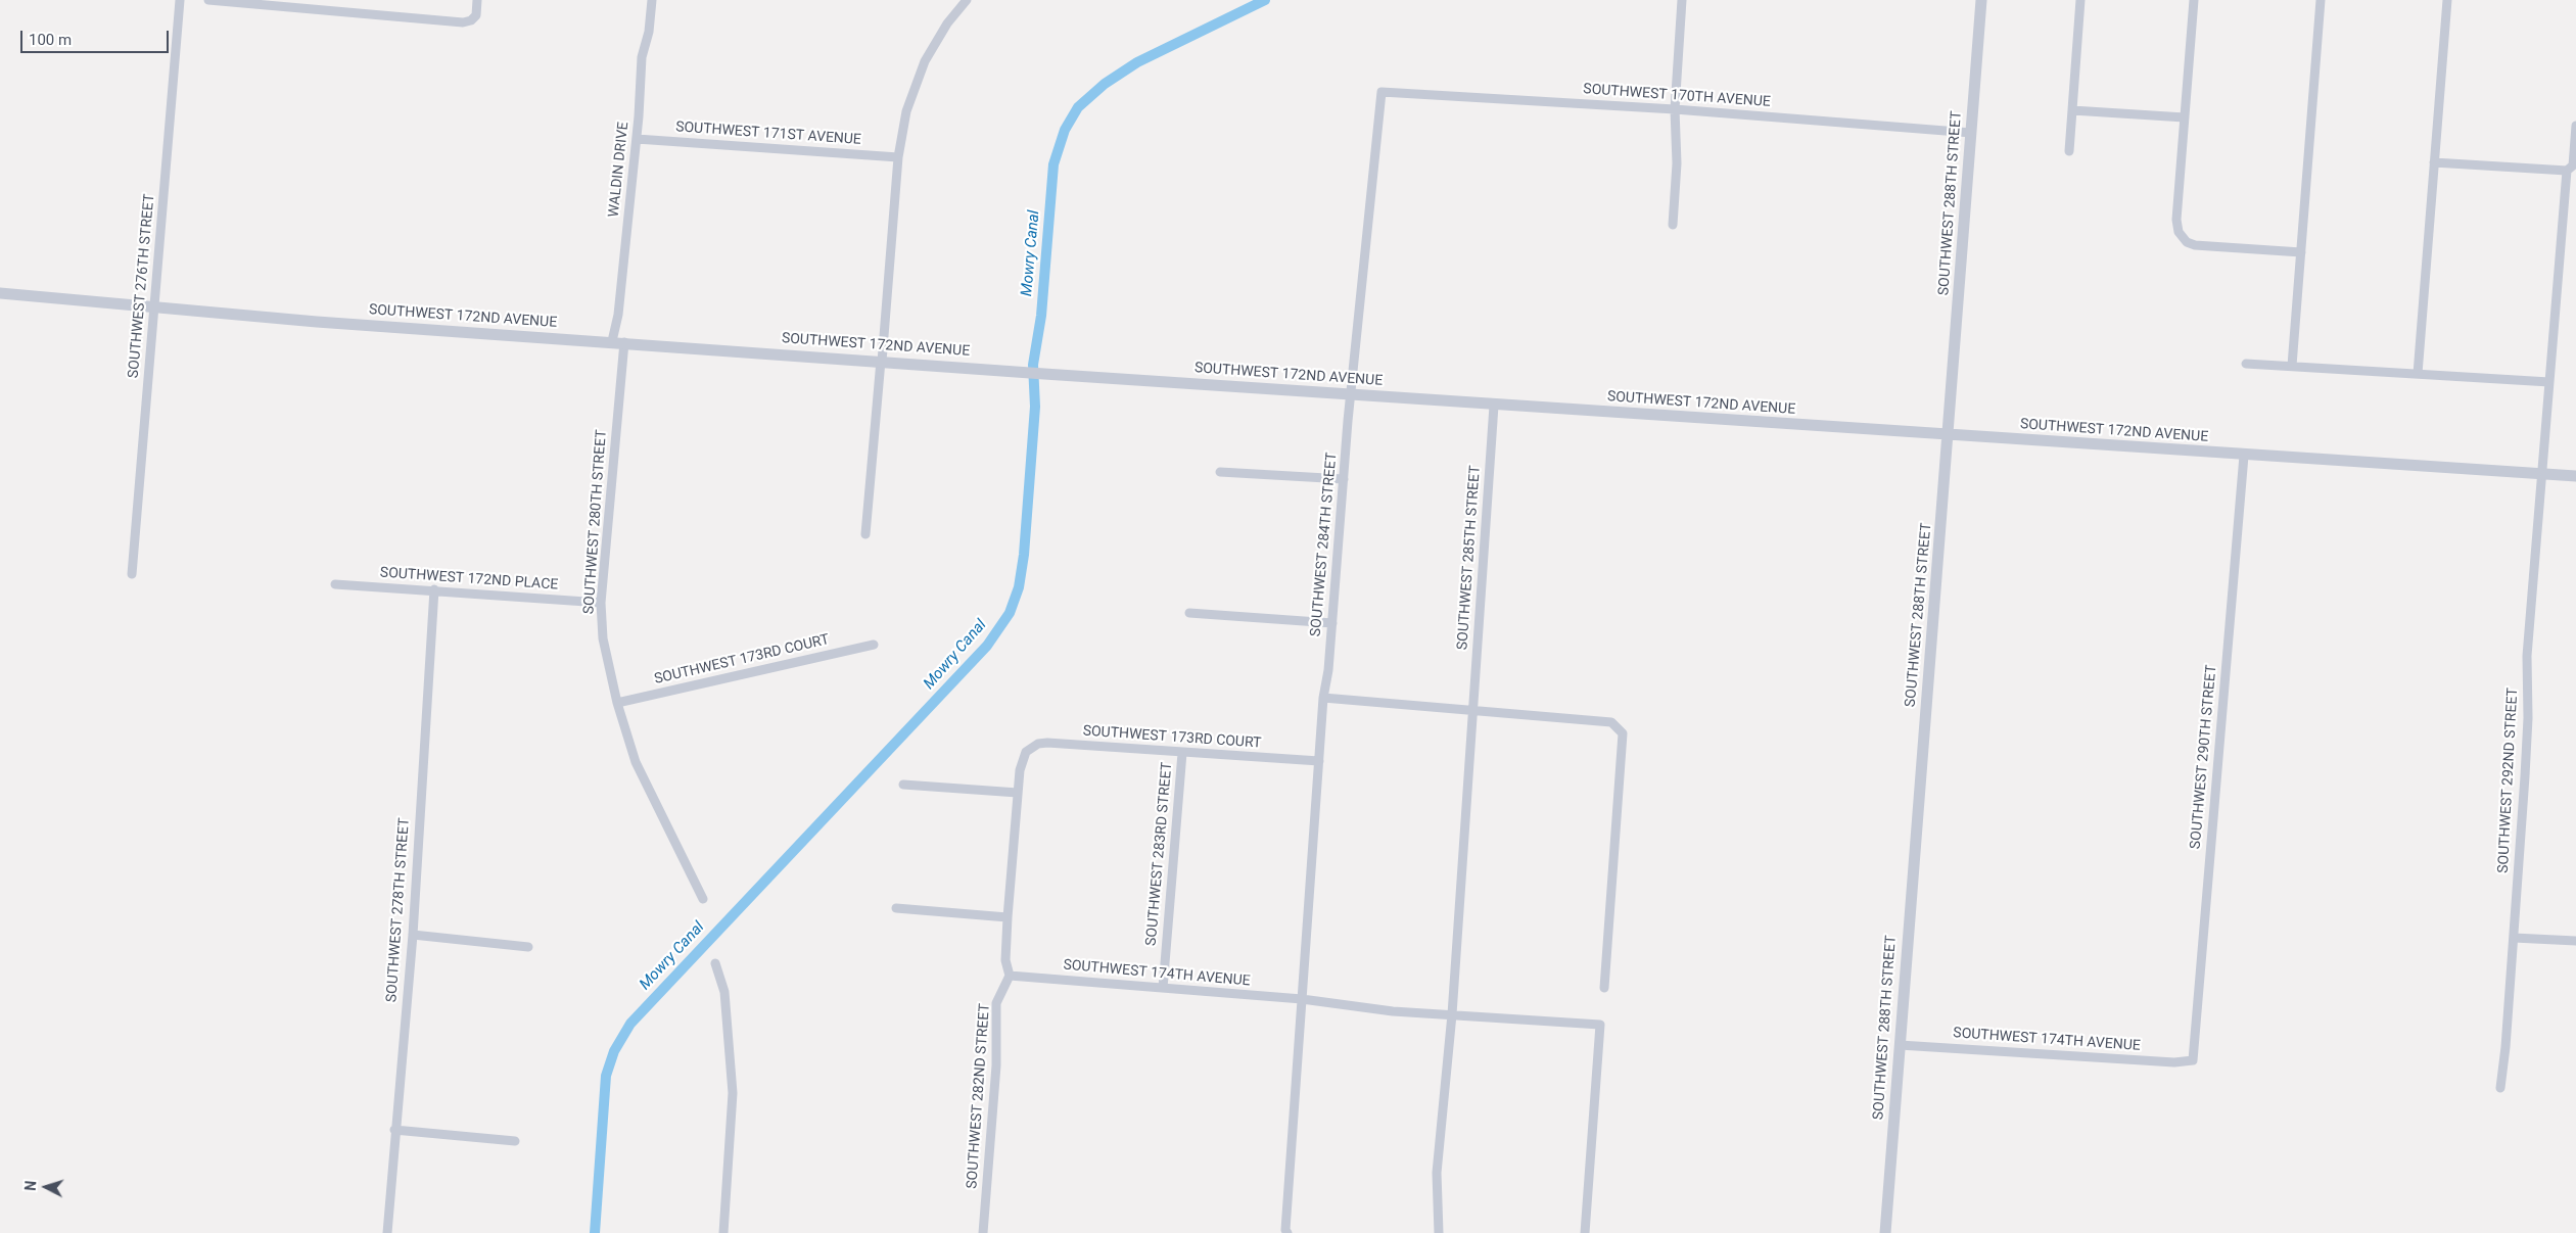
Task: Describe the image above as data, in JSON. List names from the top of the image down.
{
  "streets": {
    "street": [
      "SOUTHWEST 170TH AVENUE",
      "SOUTHWEST 171ST AVENUE",
      "WALDIN DRIVE",
      "SOUTHWEST 288TH STREET",
      "SOUTHWEST 276TH STREET",
      "SOUTHWEST 172ND AVENUE",
      "SOUTHWEST 280TH STREET",
      "SOUTHWEST 284TH STREET",
      "SOUTHWEST 285TH STREET",
      "SOUTHWEST 172ND PLACE",
      "SOUTHWEST 173RD COURT",
      "SOUTHWEST 290TH STREET",
      "SOUTHWEST 292ND STREET",
      "SOUTHWEST 283RD STREET",
      "SOUTHWEST 278TH STREET",
      "SOUTHWEST 174TH AVENUE",
      "SOUTHWEST 282ND STREET"
    ]
  },
  "crossings": [
    ["SOUTHWEST 170TH AVENUE", "SOUTHWEST 288TH STREET"],
    ["SOUTHWEST 170TH AVENUE", "SOUTHWEST 284TH STREET"],
    ["SOUTHWEST 171ST AVENUE", "WALDIN DRIVE"],
    ["WALDIN DRIVE", "SOUTHWEST 172ND AVENUE"],
    ["SOUTHWEST 288TH STREET", "SOUTHWEST 172ND AVENUE"],
    ["SOUTHWEST 288TH STREET", "SOUTHWEST 174TH AVENUE"],
    ["SOUTHWEST 276TH STREET", "SOUTHWEST 172ND AVENUE"],
    ["SOUTHWEST 172ND AVENUE", "SOUTHWEST 280TH STREET"],
    ["SOUTHWEST 172ND AVENUE", "SOUTHWEST 284TH STREET"],
    ["SOUTHWEST 172ND AVENUE", "SOUTHWEST 285TH STREET"],
    ["SOUTHWEST 172ND AVENUE", "SOUTHWEST 290TH STREET"],
    ["SOUTHWEST 172ND AVENUE", "SOUTHWEST 292ND STREET"],
    ["SOUTHWEST 280TH STREET", "SOUTHWEST 172ND PLACE"],
    ["SOUTHWEST 280TH STREET", "SOUTHWEST 173RD COURT"],
    ["SOUTHWEST 284TH STREET", "SOUTHWEST 173RD COURT"],
    ["SOUTHWEST 284TH STREET", "SOUTHWEST 174TH AVENUE"],
    ["SOUTHWEST 285TH STREET", "SOUTHWEST 174TH AVENUE"],
    ["SOUTHWEST 172ND PLACE", "SOUTHWEST 278TH STREET"],
    ["SOUTHWEST 173RD COURT", "SOUTHWEST 283RD STREET"],
    ["SOUTHWEST 290TH STREET", "SOUTHWEST 174TH AVENUE"],
    ["SOUTHWEST 283RD STREET", "SOUTHWEST 174TH AVENUE"],
    ["SOUTHWEST 174TH AVENUE", "SOUTHWEST 282ND STREET"]
  ],
  "water": ["Mowry Canal"],
  "scale_bar": "100 m",
  "north": "left"
}
